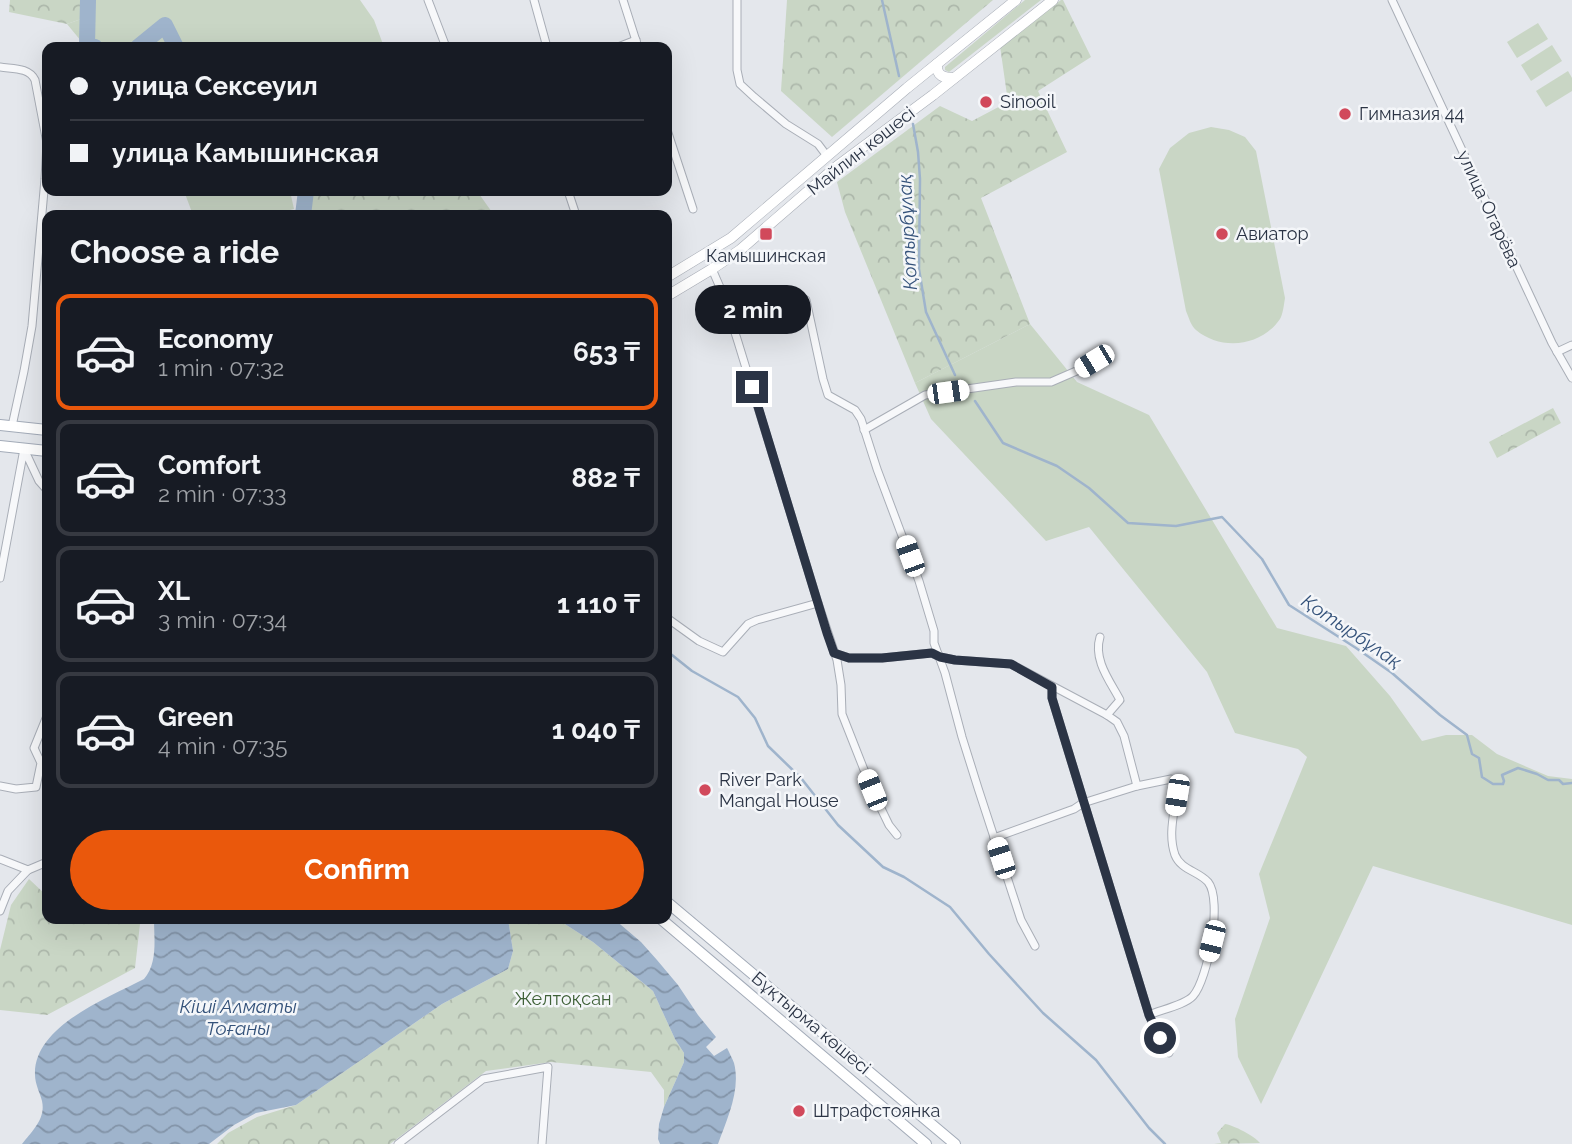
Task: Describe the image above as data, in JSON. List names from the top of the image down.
{
  "streets": {
    "main road": ["Майлин көшесі", "Бұқтырма көшесі"],
    "street": ["улица Огарёва"]
  },
  "water": ["Қотырбұлақ", "Кіші Алматы Тоғаны"],
  "parks": ["Желтоқсан"],
  "places": {
    "other": [
      "Sinooil",
      "Гимназия 44",
      "Авиатор",
      "River Park Mangal House",
      "Штрафстоянка"
    ],
    "transit": ["Камышинская"]
  },
  "page": {
    "banner": ["улица Сексеуил", "улица Камышинская"],
    "heading": "Choose a ride",
    "bubble": "2 min",
    "list": [
      {
        "name": "Economy",
        "note": "1 min · 07:32",
        "value": "653 ₸"
      },
      {
        "name": "Comfort",
        "note": "2 min · 07:33",
        "value": "882 ₸"
      },
      {
        "name": "XL",
        "note": "3 min · 07:34",
        "value": "1 110 ₸"
      },
      {
        "name": "Green",
        "note": "4 min · 07:35",
        "value": "1 040 ₸"
      }
    ],
    "buttons": "Confirm"
  }
}
